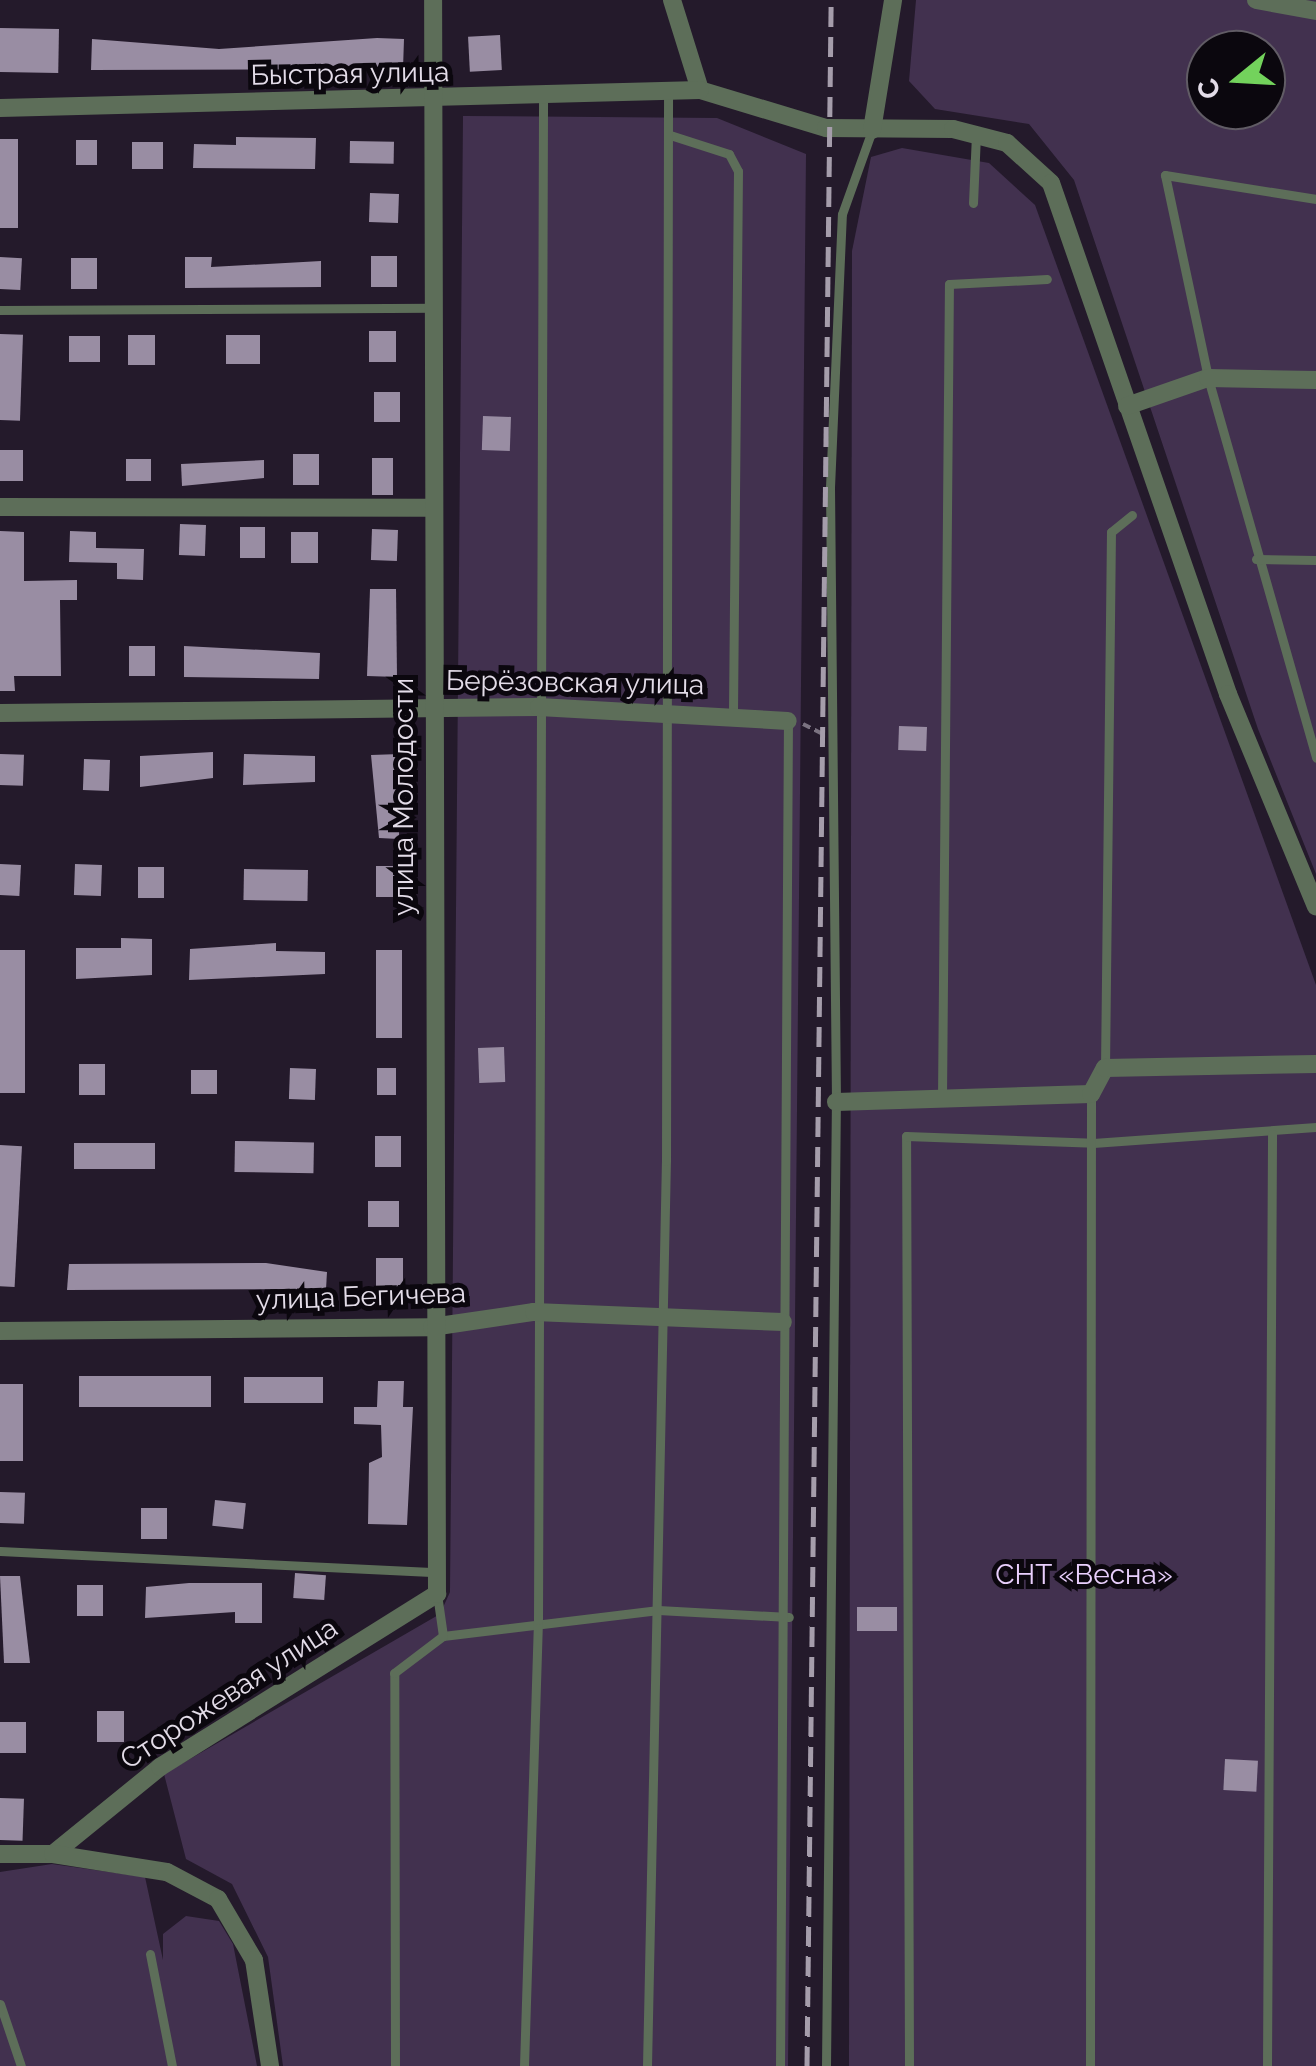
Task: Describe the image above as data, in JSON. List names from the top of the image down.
{
  "streets": {
    "street": [
      "Быстрая улица",
      "Берёзовская улица",
      "улица Молодости",
      "улица Бегичева",
      "Сторожевая улица"
    ]
  },
  "crossings": [
    ["Быстрая улица", "улица Молодости"],
    ["Берёзовская улица", "улица Молодости"],
    ["улица Молодости", "улица Бегичева"],
    ["улица Молодости", "Сторожевая улица"]
  ],
  "parks": ["СНТ «Весна»"],
  "north": "left"
}
